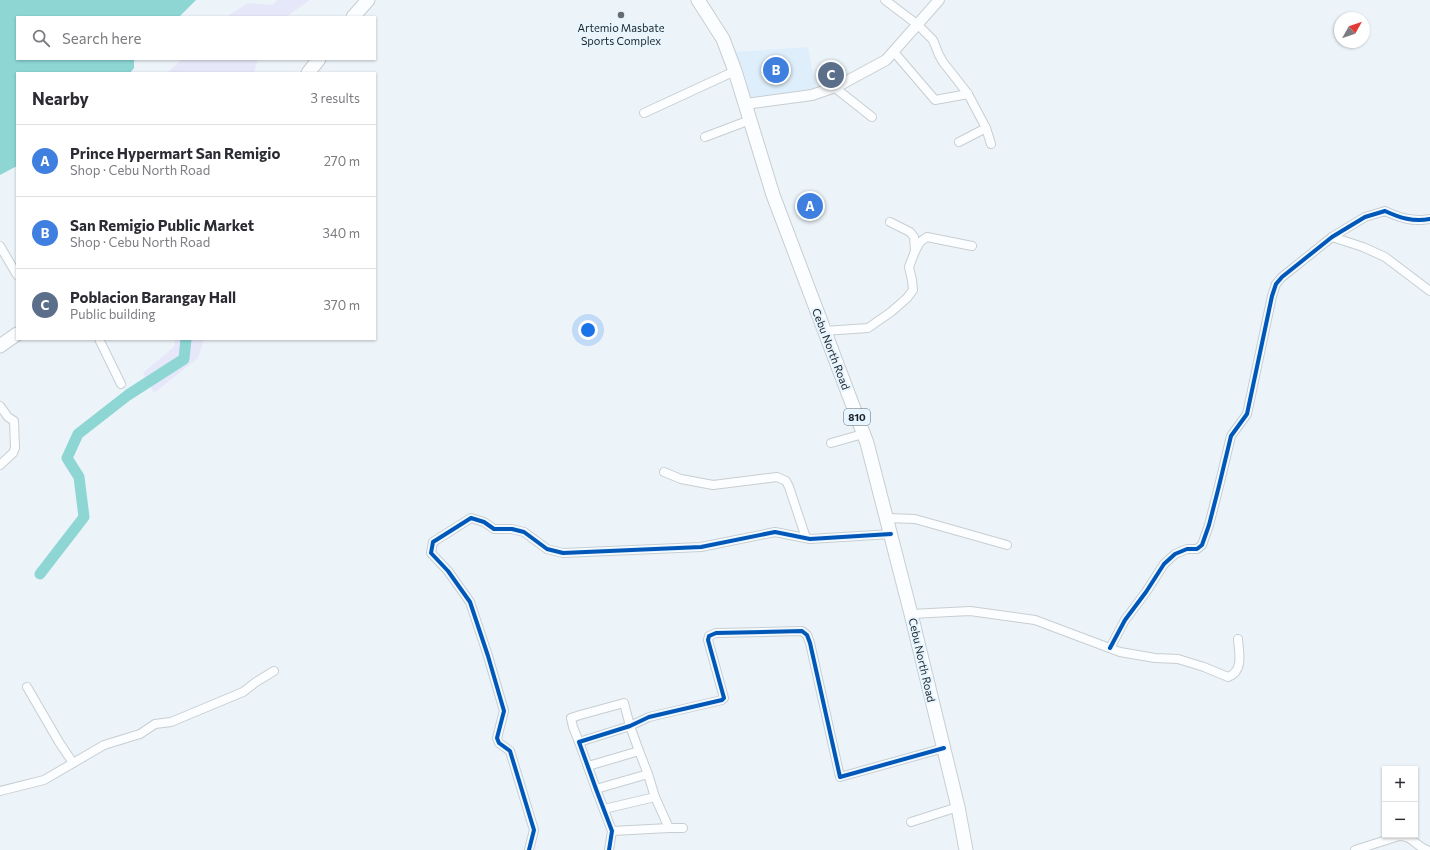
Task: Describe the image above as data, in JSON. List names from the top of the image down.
{
  "streets": {
    "highway": ["Cebu North Road", "810"]
  },
  "places": ["Artemio Masbate Sports Complex"],
  "north": "top right",
  "page": {
    "search": "Search here",
    "pins": ["B", "C", "A"],
    "heading": ["Nearby", "3 results"],
    "list": [
      {
        "mark": "A",
        "name": "Prince Hypermart San Remigio",
        "note": "Shop · Cebu North Road",
        "value": "270 m"
      },
      {
        "mark": "B",
        "name": "San Remigio Public Market",
        "note": "Shop · Cebu North Road",
        "value": "340 m"
      },
      {
        "mark": "C",
        "name": "Poblacion Barangay Hall",
        "note": "Public building",
        "value": "370 m"
      }
    ],
    "map_buttons": ["+", "−"]
  }
}
